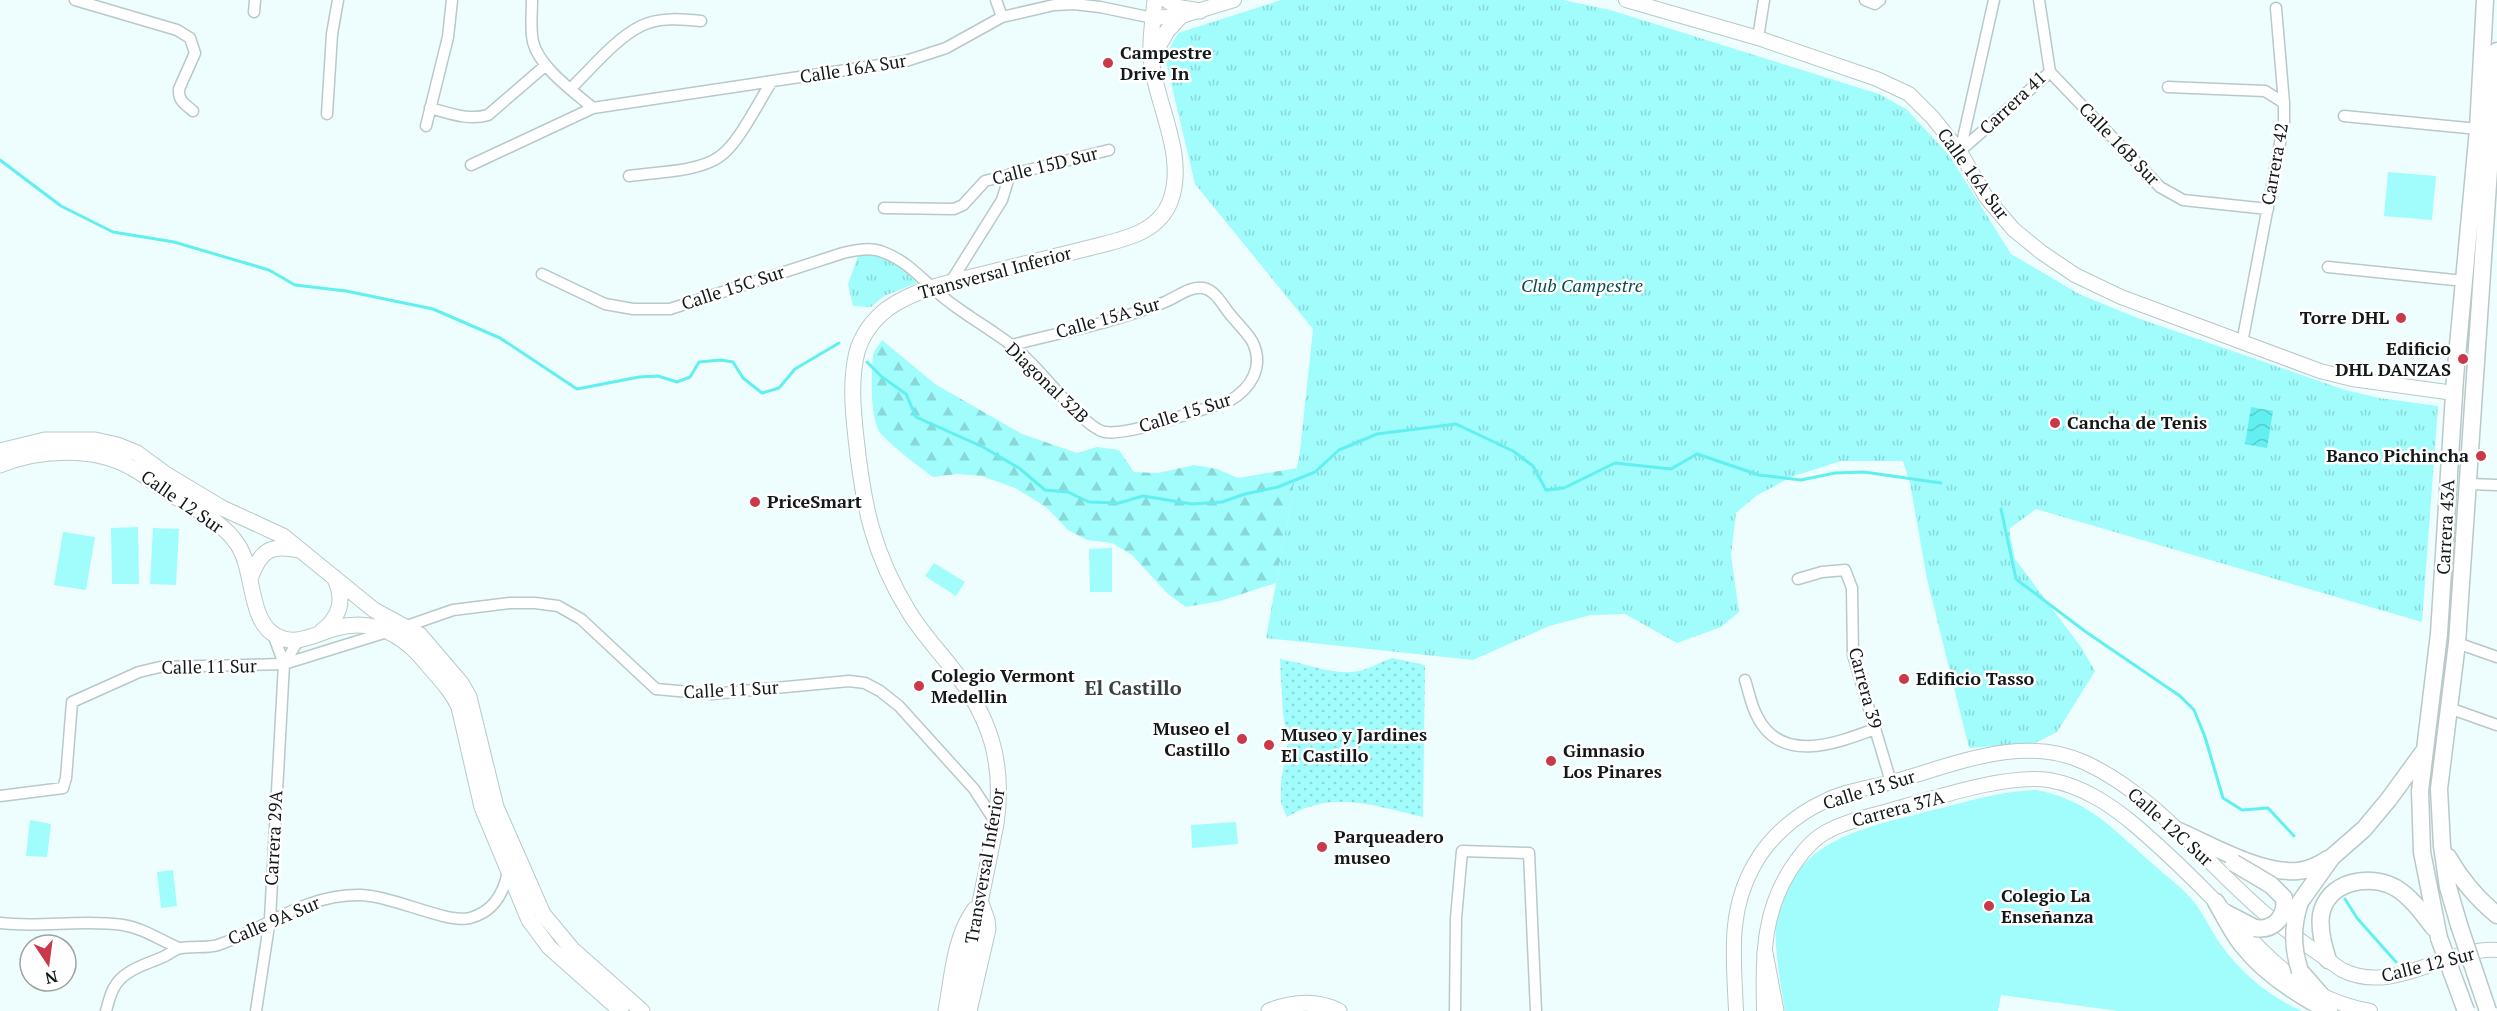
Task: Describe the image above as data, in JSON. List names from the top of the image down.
{
  "streets": {
    "main road": ["Transversal Inferior", "Calle 12 Sur", "Carrera 43A"],
    "street": [
      "Calle 16A Sur",
      "Carrera 41",
      "Calle 16B Sur",
      "Carrera 42",
      "Calle 15D Sur",
      "Calle 15C Sur",
      "Calle 15A Sur",
      "Diagonal 32B",
      "Calle 15 Sur",
      "Calle 11 Sur",
      "Carrera 39",
      "Calle 13 Sur",
      "Carrera 37A",
      "Calle 12C Sur",
      "Carrera 29A",
      "Calle 9A Sur"
    ]
  },
  "crossings": [
    ["Calle 16A Sur", "Carrera 41"],
    ["Calle 16A Sur", "Carrera 42"],
    ["Calle 16A Sur", "Transversal Inferior"],
    ["Calle 16A Sur", "Carrera 43A"],
    ["Carrera 41", "Calle 16B Sur"],
    ["Calle 16B Sur", "Carrera 42"],
    ["Transversal Inferior", "Calle 15C Sur"],
    ["Transversal Inferior", "Diagonal 32B"],
    ["Transversal Inferior", "Calle 11 Sur"],
    ["Calle 15C Sur", "Diagonal 32B"],
    ["Calle 15A Sur", "Diagonal 32B"],
    ["Calle 15A Sur", "Calle 15 Sur"],
    ["Diagonal 32B", "Calle 15 Sur"],
    ["Calle 12 Sur", "Calle 11 Sur"],
    ["Calle 12 Sur", "Calle 12C Sur"],
    ["Calle 12 Sur", "Carrera 29A"],
    ["Calle 11 Sur", "Carrera 29A"],
    ["Carrera 39", "Calle 13 Sur"],
    ["Calle 13 Sur", "Calle 12C Sur"],
    ["Carrera 37A", "Calle 12C Sur"],
    ["Carrera 29A", "Calle 9A Sur"]
  ],
  "districts": ["El Castillo"],
  "parks": ["Club Campestre"],
  "places": [
    "Campestre Drive In",
    "Torre DHL",
    "Edificio DHL DANZAS",
    "Cancha de Tenis",
    "Banco Pichincha",
    "PriceSmart",
    "Edificio Tasso",
    "Colegio Vermont Medellin",
    "Museo el Castillo",
    "Museo y Jardines El Castillo",
    "Gimnasio Los Pinares",
    "Parqueadero museo",
    "Colegio La Enseñanza"
  ],
  "north": "bottom"
}
